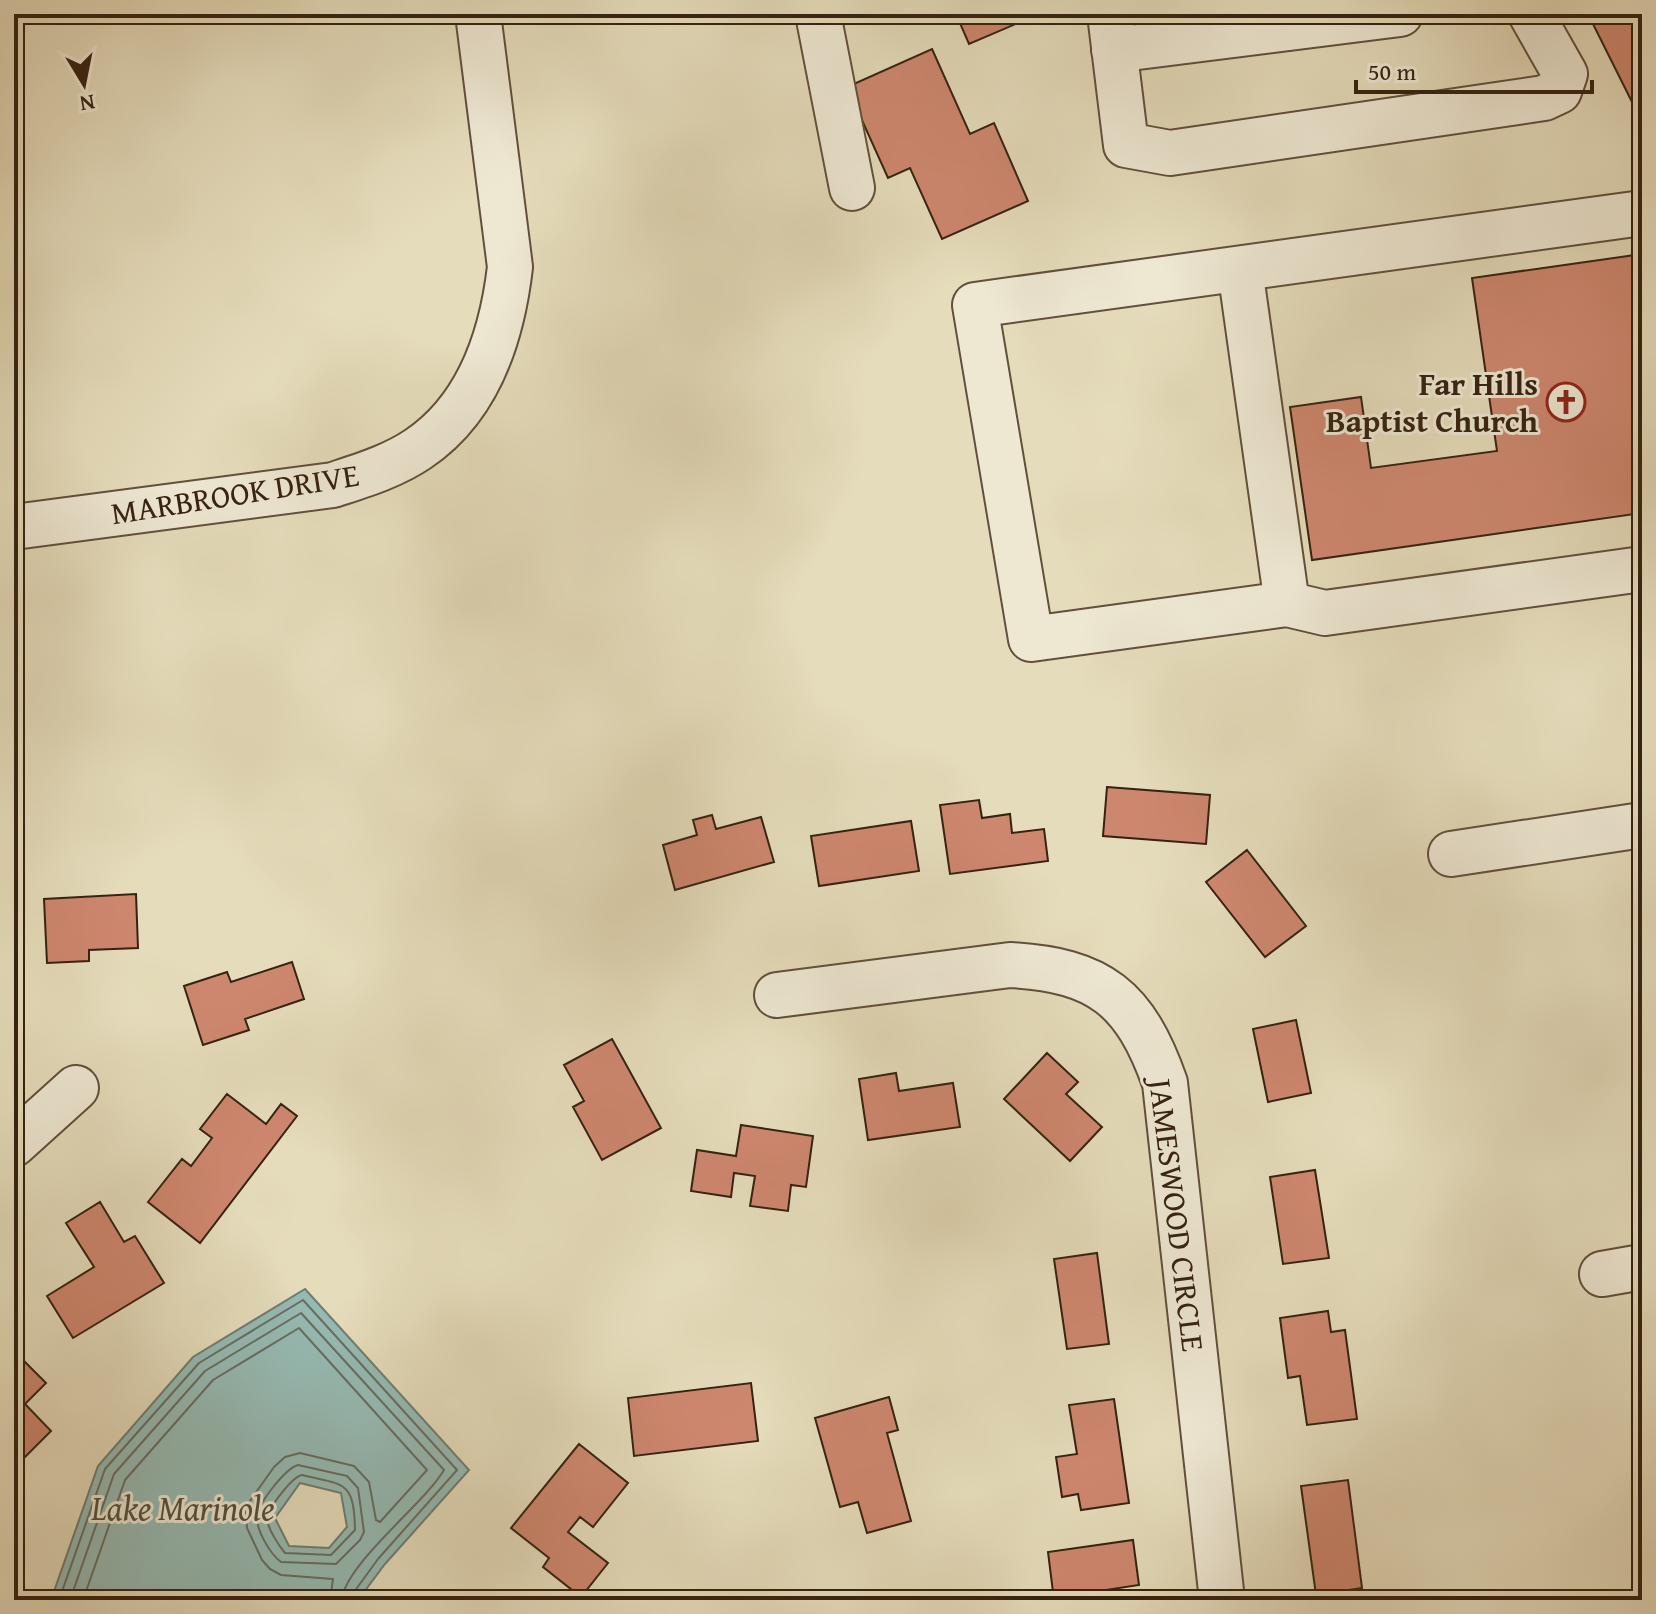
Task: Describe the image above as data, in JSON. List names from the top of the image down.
{
  "streets": {
    "street": ["MARBROOK DRIVE", "JAMESWOOD CIRCLE"]
  },
  "water": ["Lake Marinole"],
  "places": {
    "church": ["Far Hills Baptist Church"]
  },
  "scale_bar": "50 m",
  "north": "bottom"
}
